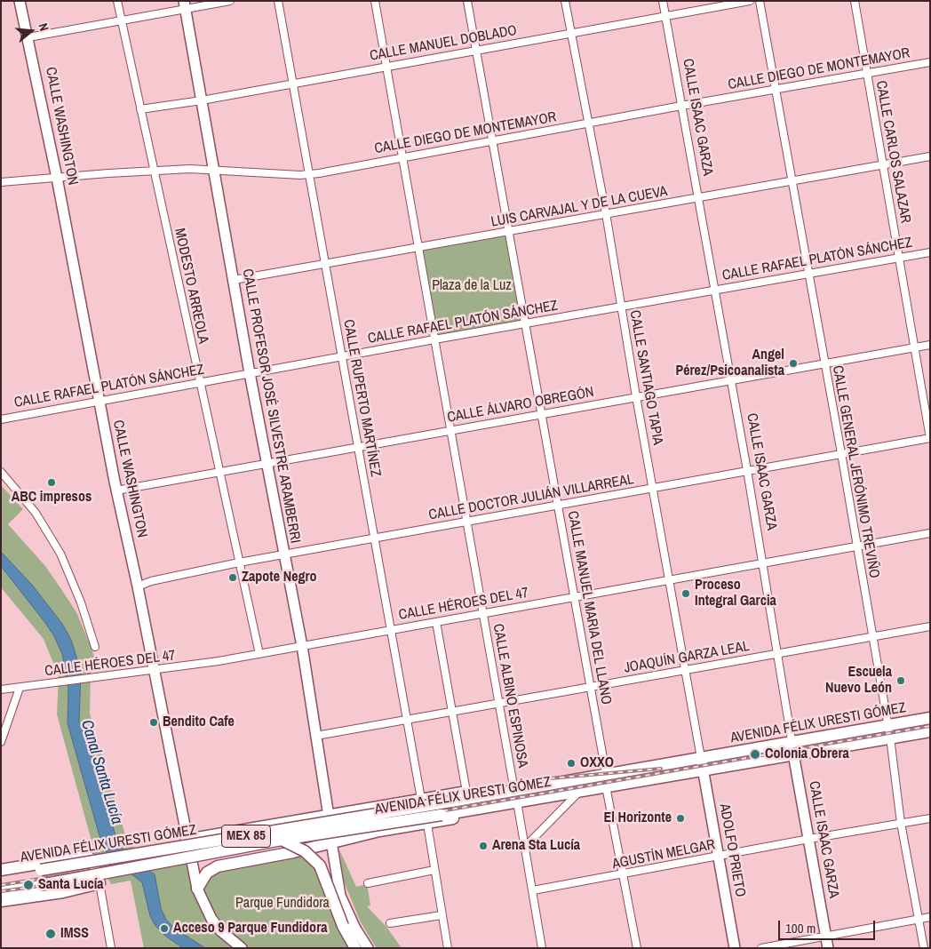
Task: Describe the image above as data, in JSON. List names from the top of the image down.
{
  "streets": {
    "main road": [
      "CALLE ISAAC GARZA",
      "CALLE WASHINGTON",
      "CALLE PROFESOR JOSÉ SILVESTRE ARAMBERRI",
      "AVENIDA FÉLIX URESTI GÓMEZ",
      "MEX 85",
      "ADOLFO PRIETO"
    ],
    "street": [
      "CALLE MANUEL DOBLADO",
      "CALLE DIEGO DE MONTEMAYOR",
      "CALLE CARLOS SALAZAR",
      "LUIS CARVAJAL Y DE LA CUEVA",
      "CALLE RAFAEL PLATÓN SÁNCHEZ",
      "MODESTO ARREOLA",
      "CALLE SANTIAGO TAPIA",
      "CALLE RUPERTO MARTÍNEZ",
      "CALLE ÁLVARO OBREGÓN",
      "CALLE GENERAL JERÓNIMO TREVIÑO",
      "CALLE DOCTOR JULIÁN VILLARREAL",
      "CALLE HÉROES DEL 47",
      "CALLE MANUEL MARIA DEL LLANO",
      "JOAQUÍN GARZA LEAL",
      "CALLE ALBINO ESPINOSA",
      "AGUSTÍN MELGAR"
    ]
  },
  "crossings": [
    ["CALLE MANUEL DOBLADO", "CALLE ISAAC GARZA"],
    ["CALLE MANUEL DOBLADO", "MODESTO ARREOLA"],
    ["CALLE MANUEL DOBLADO", "CALLE SANTIAGO TAPIA"],
    ["CALLE MANUEL DOBLADO", "CALLE RUPERTO MARTÍNEZ"],
    ["CALLE MANUEL DOBLADO", "CALLE PROFESOR JOSÉ SILVESTRE ARAMBERRI"],
    ["CALLE MANUEL DOBLADO", "CALLE MANUEL MARIA DEL LLANO"],
    ["CALLE MANUEL DOBLADO", "CALLE ALBINO ESPINOSA"],
    ["CALLE DIEGO DE MONTEMAYOR", "CALLE ISAAC GARZA"],
    ["CALLE DIEGO DE MONTEMAYOR", "CALLE WASHINGTON"],
    ["CALLE DIEGO DE MONTEMAYOR", "CALLE CARLOS SALAZAR"],
    ["CALLE DIEGO DE MONTEMAYOR", "MODESTO ARREOLA"],
    ["CALLE DIEGO DE MONTEMAYOR", "CALLE SANTIAGO TAPIA"],
    ["CALLE DIEGO DE MONTEMAYOR", "CALLE RUPERTO MARTÍNEZ"],
    ["CALLE DIEGO DE MONTEMAYOR", "CALLE PROFESOR JOSÉ SILVESTRE ARAMBERRI"],
    ["CALLE DIEGO DE MONTEMAYOR", "CALLE GENERAL JERÓNIMO TREVIÑO"],
    ["CALLE DIEGO DE MONTEMAYOR", "CALLE MANUEL MARIA DEL LLANO"],
    ["CALLE DIEGO DE MONTEMAYOR", "CALLE ALBINO ESPINOSA"],
    ["CALLE ISAAC GARZA", "LUIS CARVAJAL Y DE LA CUEVA"],
    ["CALLE ISAAC GARZA", "CALLE RAFAEL PLATÓN SÁNCHEZ"],
    ["CALLE ISAAC GARZA", "CALLE ÁLVARO OBREGÓN"],
    ["CALLE ISAAC GARZA", "CALLE DOCTOR JULIÁN VILLARREAL"],
    ["CALLE ISAAC GARZA", "CALLE HÉROES DEL 47"],
    ["CALLE ISAAC GARZA", "JOAQUÍN GARZA LEAL"],
    ["CALLE ISAAC GARZA", "AVENIDA FÉLIX URESTI GÓMEZ"],
    ["CALLE ISAAC GARZA", "AGUSTÍN MELGAR"],
    ["CALLE WASHINGTON", "CALLE RAFAEL PLATÓN SÁNCHEZ"],
    ["CALLE WASHINGTON", "CALLE ÁLVARO OBREGÓN"],
    ["CALLE WASHINGTON", "CALLE DOCTOR JULIÁN VILLARREAL"],
    ["CALLE WASHINGTON", "CALLE HÉROES DEL 47"],
    ["CALLE CARLOS SALAZAR", "LUIS CARVAJAL Y DE LA CUEVA"],
    ["CALLE CARLOS SALAZAR", "CALLE RAFAEL PLATÓN SÁNCHEZ"],
    ["CALLE CARLOS SALAZAR", "CALLE ÁLVARO OBREGÓN"],
    ["CALLE CARLOS SALAZAR", "CALLE DOCTOR JULIÁN VILLARREAL"],
    ["LUIS CARVAJAL Y DE LA CUEVA", "CALLE SANTIAGO TAPIA"],
    ["LUIS CARVAJAL Y DE LA CUEVA", "CALLE RUPERTO MARTÍNEZ"],
    ["LUIS CARVAJAL Y DE LA CUEVA", "CALLE PROFESOR JOSÉ SILVESTRE ARAMBERRI"],
    ["LUIS CARVAJAL Y DE LA CUEVA", "CALLE GENERAL JERÓNIMO TREVIÑO"],
    ["LUIS CARVAJAL Y DE LA CUEVA", "CALLE MANUEL MARIA DEL LLANO"],
    ["LUIS CARVAJAL Y DE LA CUEVA", "CALLE ALBINO ESPINOSA"],
    ["CALLE RAFAEL PLATÓN SÁNCHEZ", "MODESTO ARREOLA"],
    ["CALLE RAFAEL PLATÓN SÁNCHEZ", "CALLE SANTIAGO TAPIA"],
    ["CALLE RAFAEL PLATÓN SÁNCHEZ", "CALLE RUPERTO MARTÍNEZ"],
    ["CALLE RAFAEL PLATÓN SÁNCHEZ", "CALLE PROFESOR JOSÉ SILVESTRE ARAMBERRI"],
    ["CALLE RAFAEL PLATÓN SÁNCHEZ", "CALLE GENERAL JERÓNIMO TREVIÑO"],
    ["CALLE RAFAEL PLATÓN SÁNCHEZ", "CALLE MANUEL MARIA DEL LLANO"],
    ["CALLE RAFAEL PLATÓN SÁNCHEZ", "CALLE ALBINO ESPINOSA"],
    ["MODESTO ARREOLA", "CALLE ÁLVARO OBREGÓN"],
    ["MODESTO ARREOLA", "CALLE DOCTOR JULIÁN VILLARREAL"],
    ["MODESTO ARREOLA", "CALLE HÉROES DEL 47"],
    ["CALLE SANTIAGO TAPIA", "CALLE ÁLVARO OBREGÓN"],
    ["CALLE SANTIAGO TAPIA", "CALLE DOCTOR JULIÁN VILLARREAL"],
    ["CALLE SANTIAGO TAPIA", "CALLE HÉROES DEL 47"],
    ["CALLE SANTIAGO TAPIA", "JOAQUÍN GARZA LEAL"],
    ["CALLE SANTIAGO TAPIA", "AVENIDA FÉLIX URESTI GÓMEZ"],
    ["CALLE SANTIAGO TAPIA", "ADOLFO PRIETO"],
    ["CALLE RUPERTO MARTÍNEZ", "CALLE ÁLVARO OBREGÓN"],
    ["CALLE RUPERTO MARTÍNEZ", "CALLE DOCTOR JULIÁN VILLARREAL"],
    ["CALLE RUPERTO MARTÍNEZ", "CALLE HÉROES DEL 47"],
    ["CALLE RUPERTO MARTÍNEZ", "JOAQUÍN GARZA LEAL"],
    ["CALLE ÁLVARO OBREGÓN", "CALLE PROFESOR JOSÉ SILVESTRE ARAMBERRI"],
    ["CALLE ÁLVARO OBREGÓN", "CALLE GENERAL JERÓNIMO TREVIÑO"],
    ["CALLE ÁLVARO OBREGÓN", "CALLE MANUEL MARIA DEL LLANO"],
    ["CALLE ÁLVARO OBREGÓN", "CALLE ALBINO ESPINOSA"],
    ["CALLE PROFESOR JOSÉ SILVESTRE ARAMBERRI", "CALLE DOCTOR JULIÁN VILLARREAL"],
    ["CALLE PROFESOR JOSÉ SILVESTRE ARAMBERRI", "CALLE HÉROES DEL 47"],
    ["CALLE PROFESOR JOSÉ SILVESTRE ARAMBERRI", "JOAQUÍN GARZA LEAL"],
    ["CALLE GENERAL JERÓNIMO TREVIÑO", "CALLE DOCTOR JULIÁN VILLARREAL"],
    ["CALLE GENERAL JERÓNIMO TREVIÑO", "CALLE HÉROES DEL 47"],
    ["CALLE GENERAL JERÓNIMO TREVIÑO", "JOAQUÍN GARZA LEAL"],
    ["CALLE GENERAL JERÓNIMO TREVIÑO", "AVENIDA FÉLIX URESTI GÓMEZ"],
    ["CALLE GENERAL JERÓNIMO TREVIÑO", "AGUSTÍN MELGAR"],
    ["CALLE DOCTOR JULIÁN VILLARREAL", "CALLE MANUEL MARIA DEL LLANO"],
    ["CALLE DOCTOR JULIÁN VILLARREAL", "CALLE ALBINO ESPINOSA"],
    ["CALLE HÉROES DEL 47", "CALLE MANUEL MARIA DEL LLANO"],
    ["CALLE HÉROES DEL 47", "CALLE ALBINO ESPINOSA"],
    ["CALLE MANUEL MARIA DEL LLANO", "JOAQUÍN GARZA LEAL"],
    ["CALLE MANUEL MARIA DEL LLANO", "AVENIDA FÉLIX URESTI GÓMEZ"],
    ["JOAQUÍN GARZA LEAL", "CALLE ALBINO ESPINOSA"],
    ["CALLE ALBINO ESPINOSA", "AVENIDA FÉLIX URESTI GÓMEZ"],
    ["CALLE ALBINO ESPINOSA", "AGUSTÍN MELGAR"],
    ["AVENIDA FÉLIX URESTI GÓMEZ", "ADOLFO PRIETO"],
    ["ADOLFO PRIETO", "AGUSTÍN MELGAR"]
  ],
  "water": ["Canal Santa Lucía"],
  "parks": ["Plaza de la Luz", "Parque Fundidora"],
  "places": [
    "Angel Pérez/Psicoanalista",
    "ABC impresos",
    "Zapote Negro",
    "Proceso Integral Garcia",
    "Escuela Nuevo León",
    "Bendito Cafe",
    "Colonia Obrera",
    "OXXO",
    "El Horizonte",
    "Arena Sta Lucía",
    "Santa Lucía",
    "Acceso 9 Parque Fundidora",
    "IMSS"
  ],
  "scale_bar": "100 m",
  "north": "right"
}
